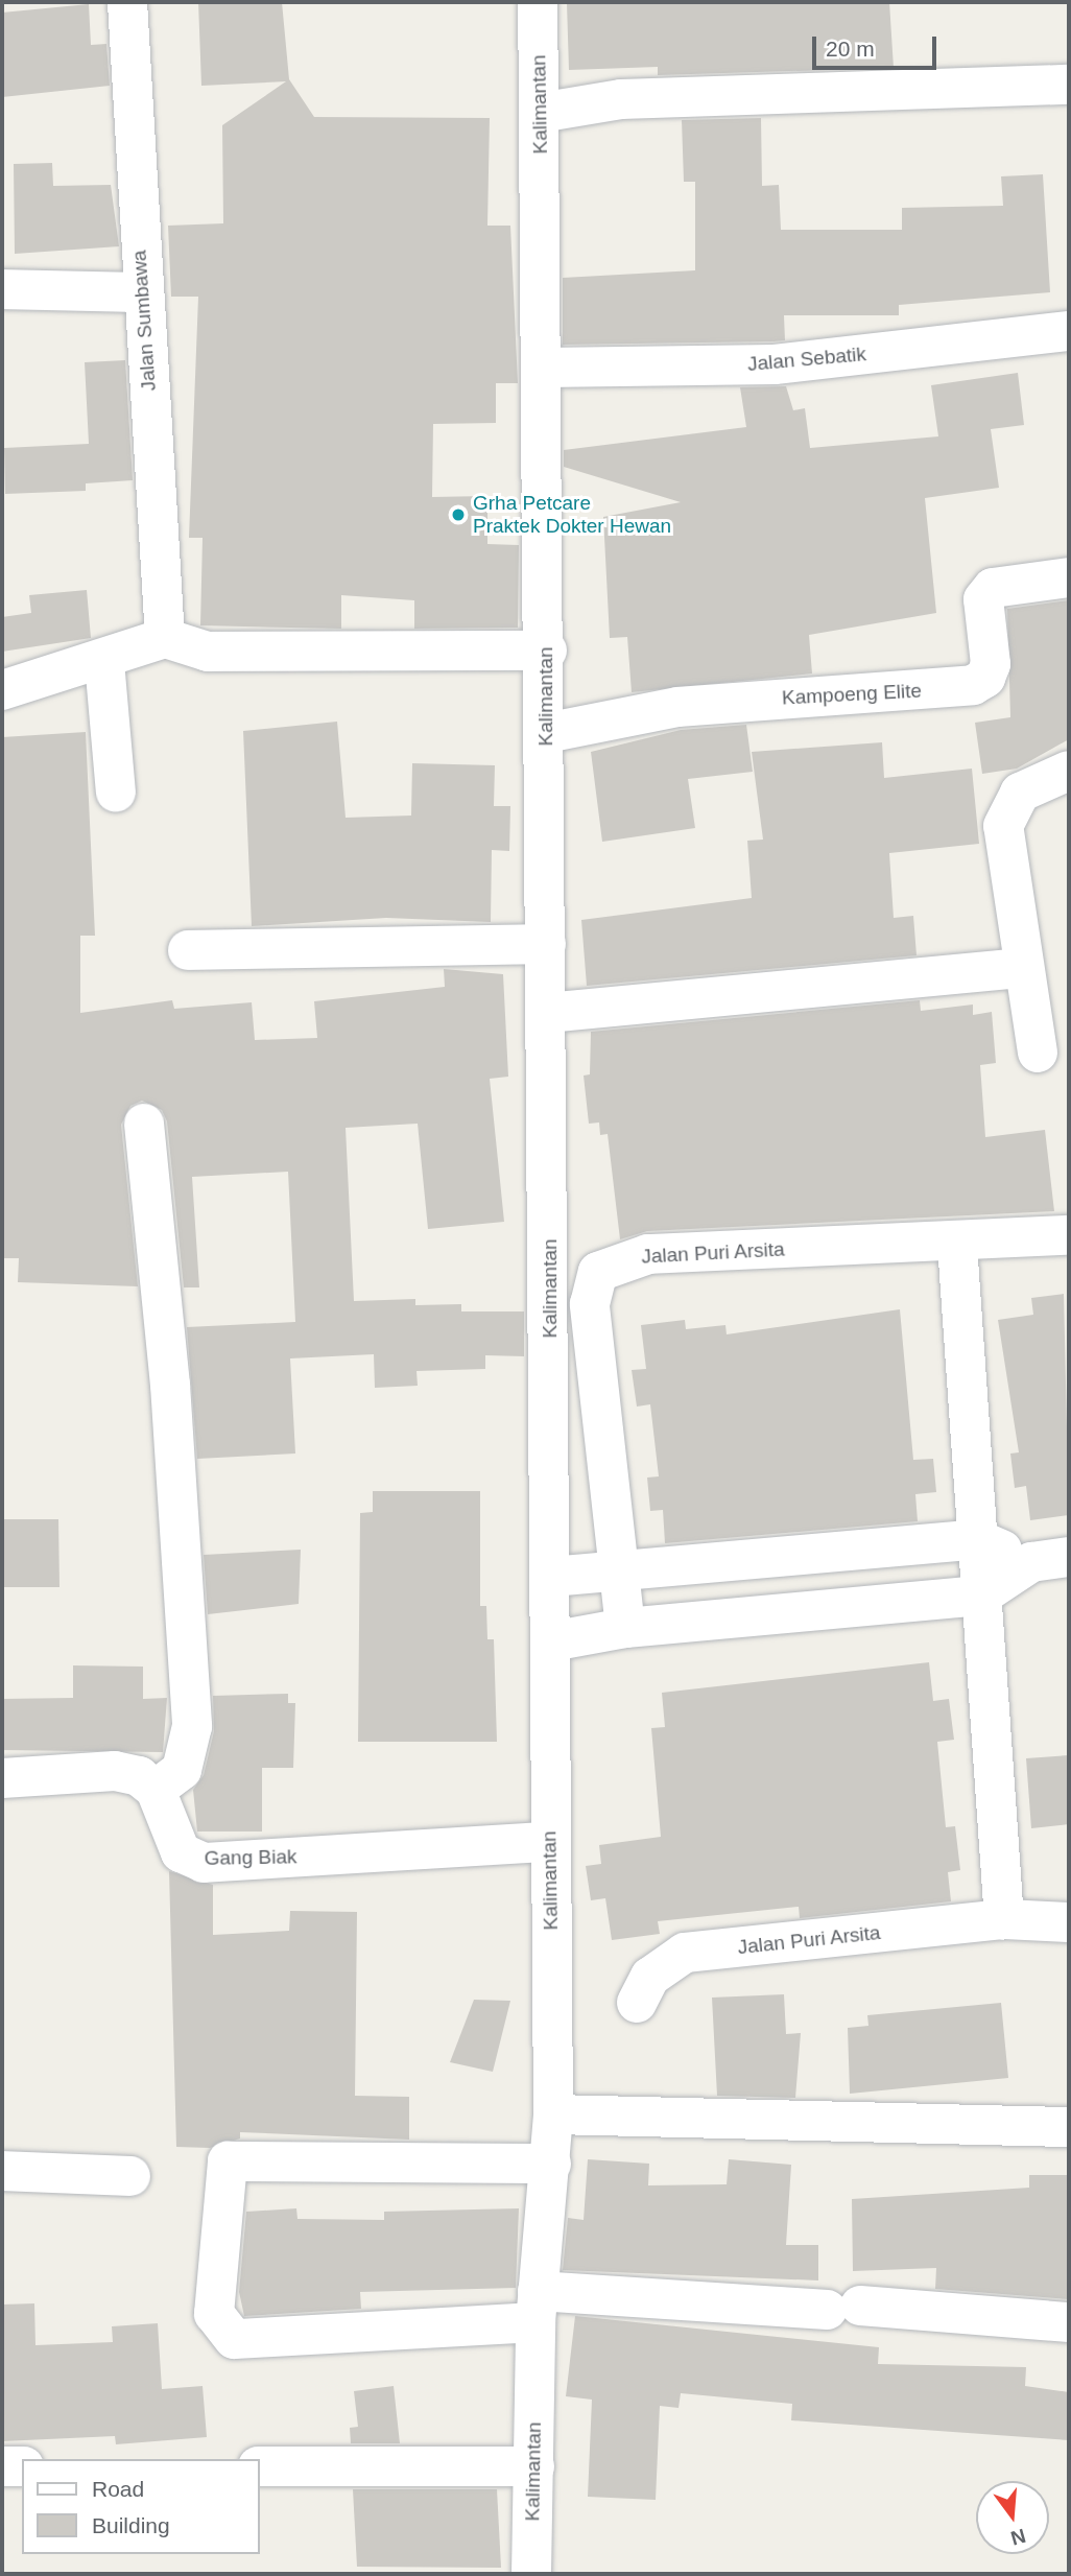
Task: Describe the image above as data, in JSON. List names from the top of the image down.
{
  "streets": {
    "street": [
      "Kalimantan",
      "Jalan Sumbawa",
      "Jalan Sebatik",
      "Kampoeng Elite",
      "Jalan Puri Arsita",
      "Gang Biak"
    ]
  },
  "crossings": [
    ["Kalimantan", "Jalan Sebatik"],
    ["Kalimantan", "Kampoeng Elite"],
    ["Kalimantan", "Gang Biak"]
  ],
  "places": ["Grha Petcare Praktek Dokter Hewan"],
  "legend": ["Road", "Building"],
  "scale_bar": "20 m",
  "north": "bottom"
}
